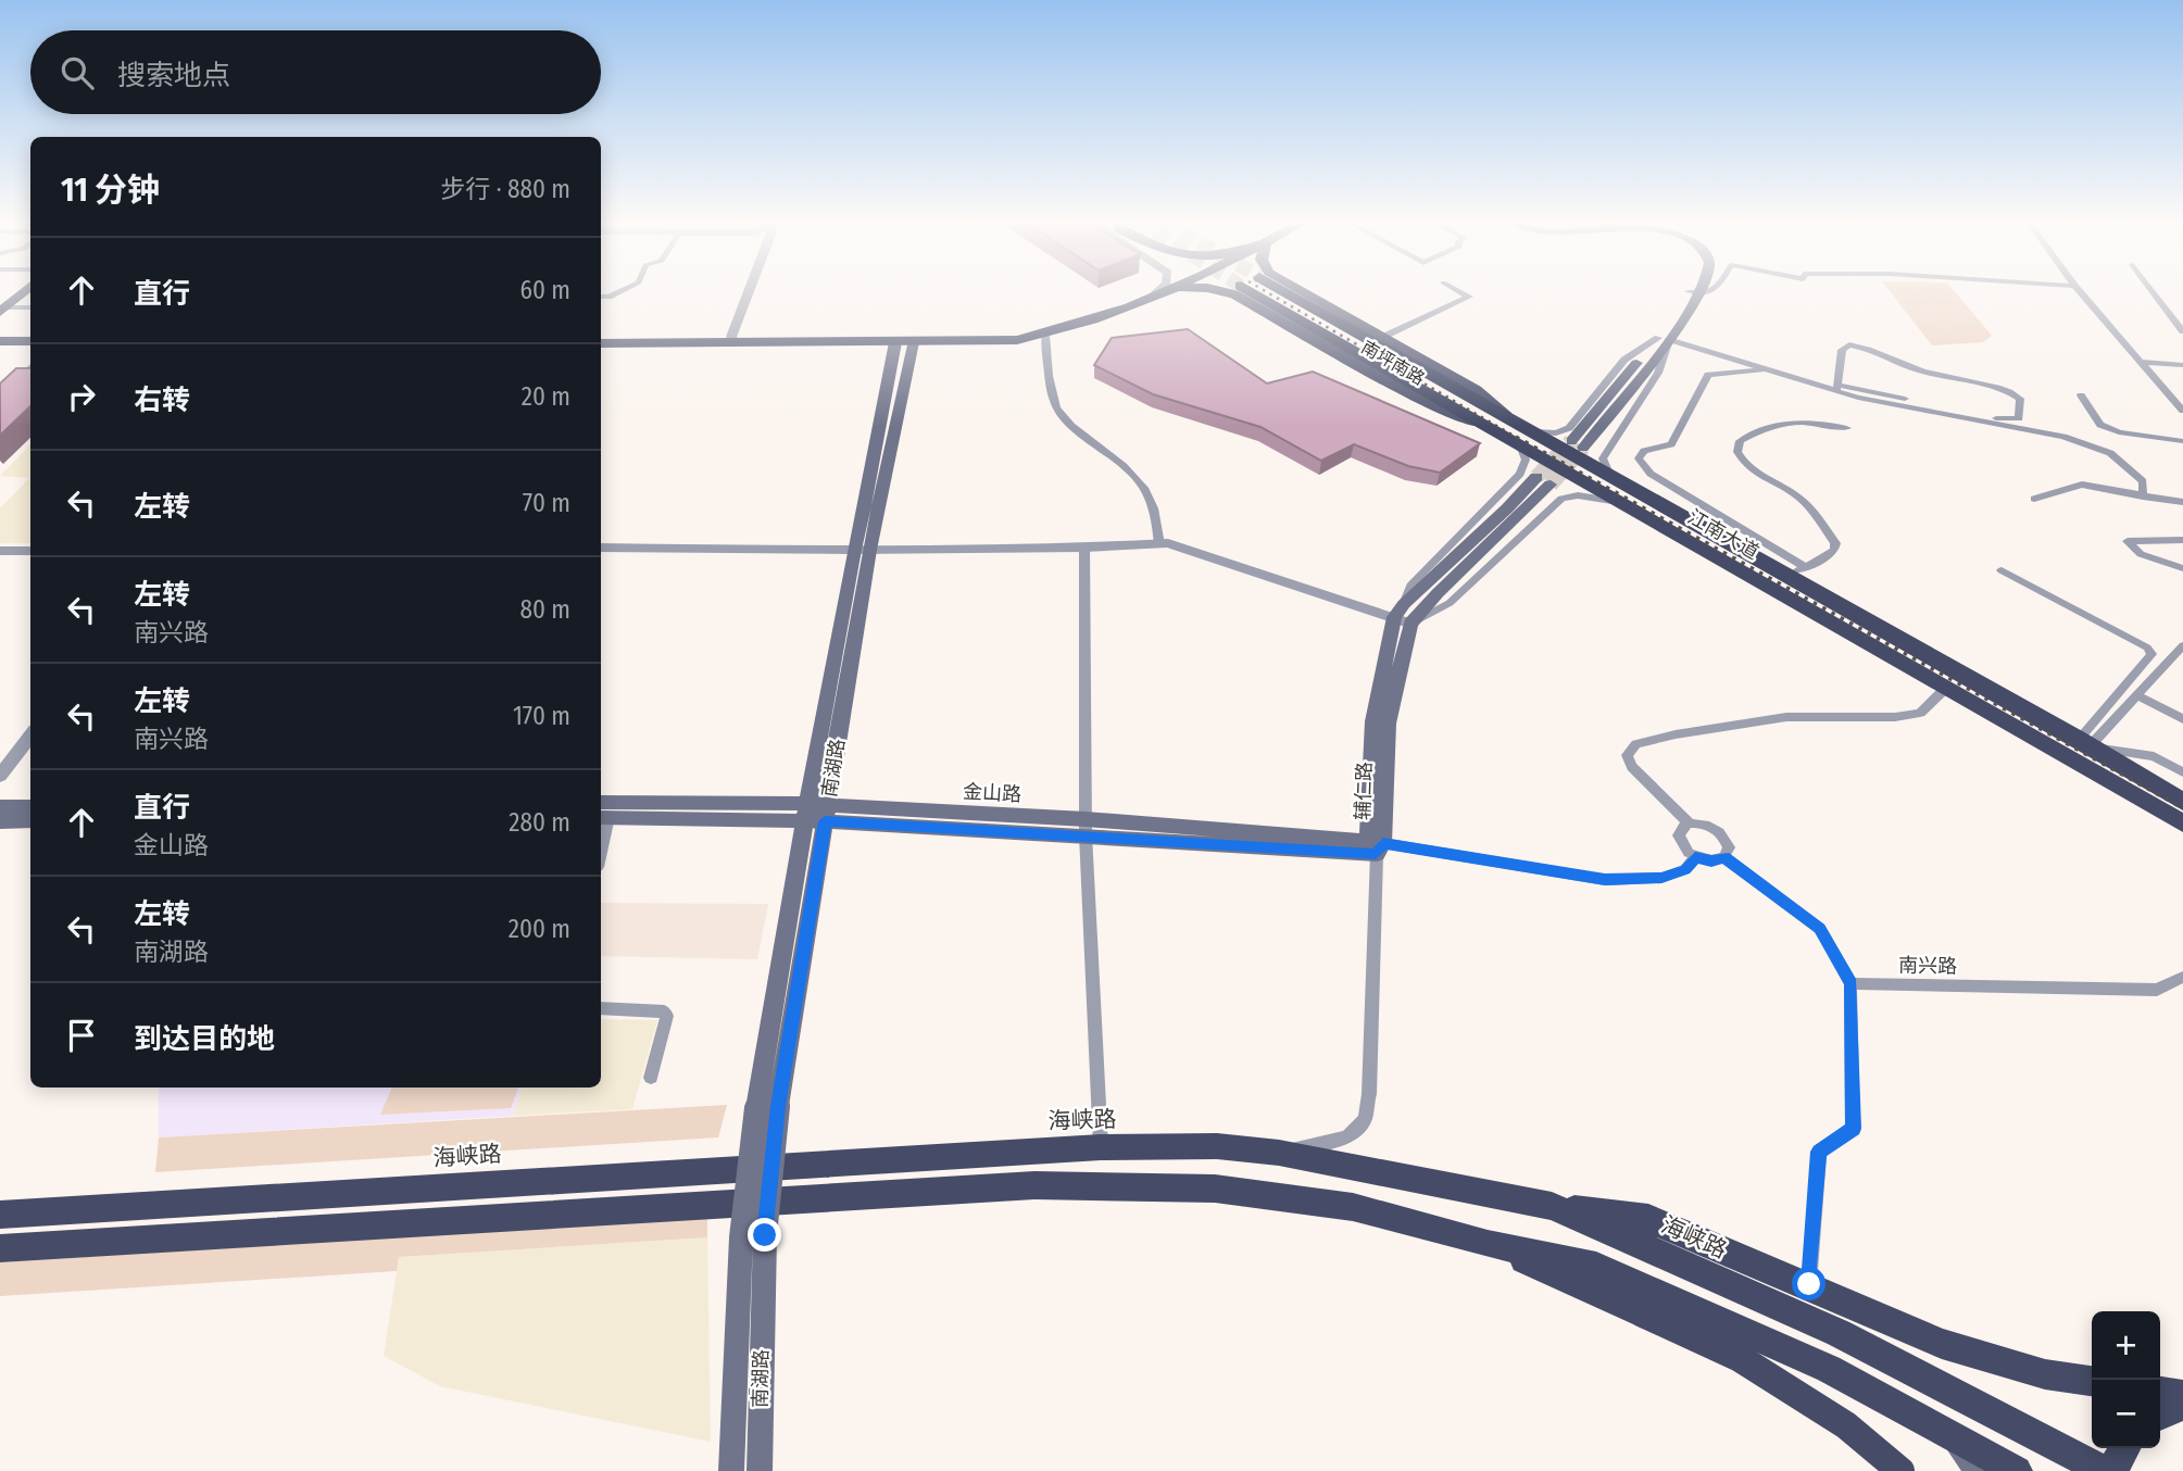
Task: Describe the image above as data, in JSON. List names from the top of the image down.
{
  "streets": {
    "highway": ["江南大道", "海峡路"],
    "main road": [
      "南坪南路",
      "南湖路",
      "辅仁路",
      "金山路"
    ],
    "street": ["南兴路"]
  },
  "crossings": [
    ["南坪南路", "江南大道"],
    ["南湖路", "金山路"],
    ["辅仁路", "金山路"]
  ],
  "page": {
    "search": "搜索地点",
    "heading": ["11 分钟", "步行 · 880 m"],
    "list": [
      ["直行", "60 m"],
      ["右转", "20 m"],
      ["左转", "70 m"],
      ["左转", "南兴路", "80 m"],
      ["左转", "南兴路", "170 m"],
      ["直行", "金山路", "280 m"],
      ["左转", "南湖路", "200 m"],
      "到达目的地"
    ],
    "map_buttons": ["+", "−"]
  }
}
